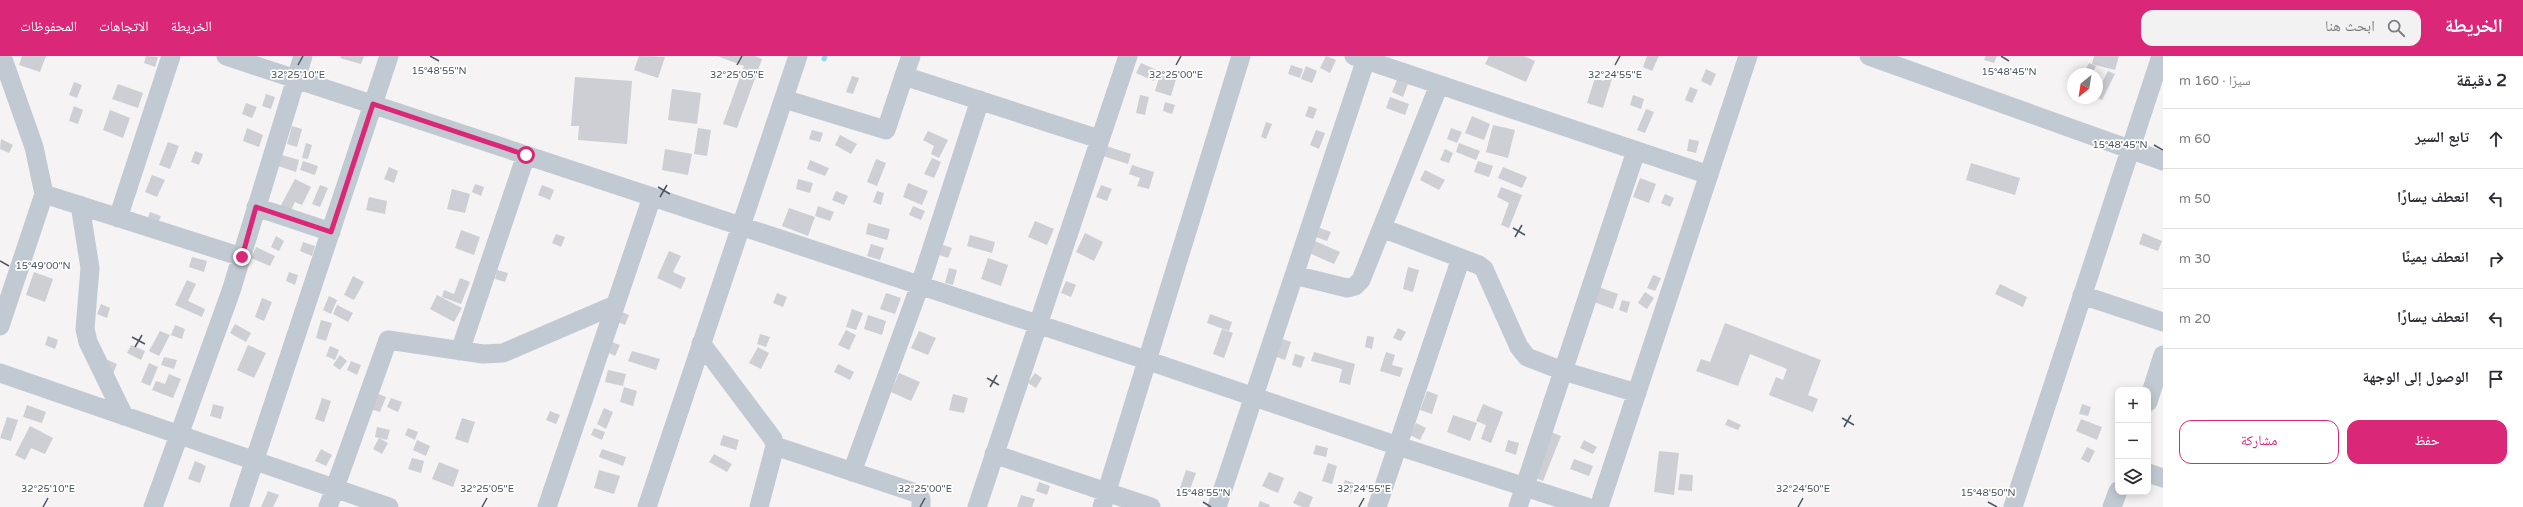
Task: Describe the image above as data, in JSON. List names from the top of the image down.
{
  "north": "bottom left",
  "page": {
    "header": "الخريطة",
    "search": "ابحث هنا",
    "nav": ["الخريطة", "الاتجاهات", "المحفوظات"],
    "heading": ["2 دقيقة", "سيرًا · 160 m"],
    "list": [
      ["تابع السير", "60 m"],
      ["انعطف يسارًا", "50 m"],
      ["انعطف يمينًا", "30 m"],
      ["انعطف يسارًا", "20 m"],
      "الوصول إلى الوجهة"
    ],
    "map_buttons": ["+", "−"],
    "buttons": ["حفظ", "مشاركة"]
  },
  "coordinates": [
    "15°48'55\"N",
    "15°48'45\"N",
    "32°25'10\"E",
    "32°25'05\"E",
    "32°24'55\"E",
    "32°25'00\"E",
    "15°49'00\"N",
    "32°24'50\"E",
    "15°48'50\"N"
  ]
}
